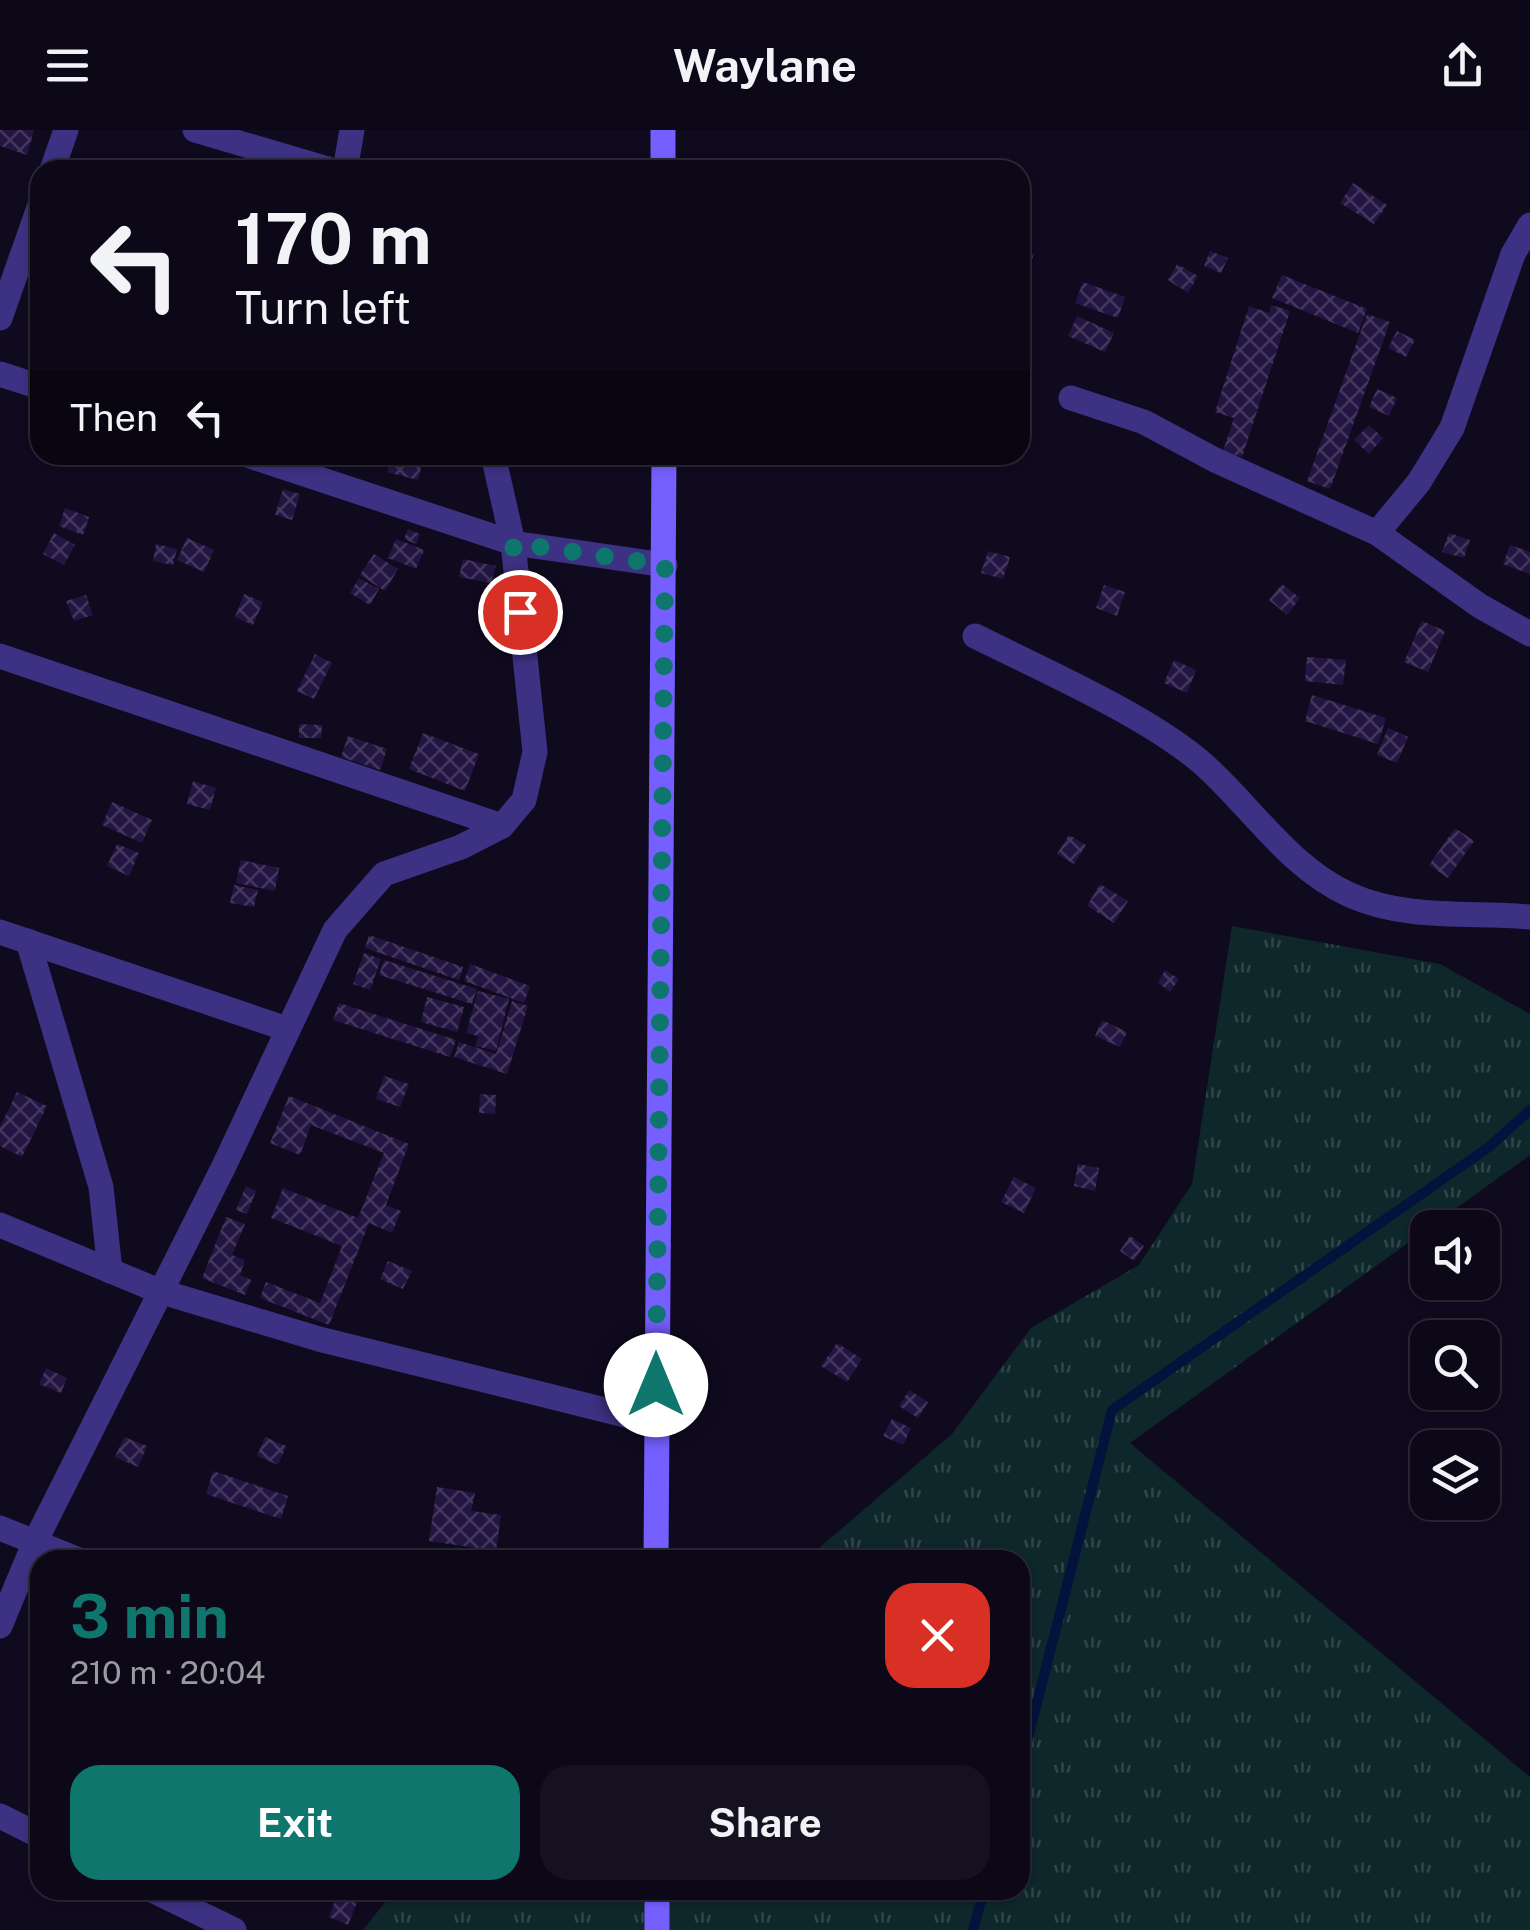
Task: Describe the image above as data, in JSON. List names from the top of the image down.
{
  "page": {
    "header": "Waylane",
    "turn": ["170 m", "Turn left"],
    "then": "Then",
    "heading": ["3 min", "210 m · 20:04"],
    "buttons": ["Exit", "Share"]
  }
}
